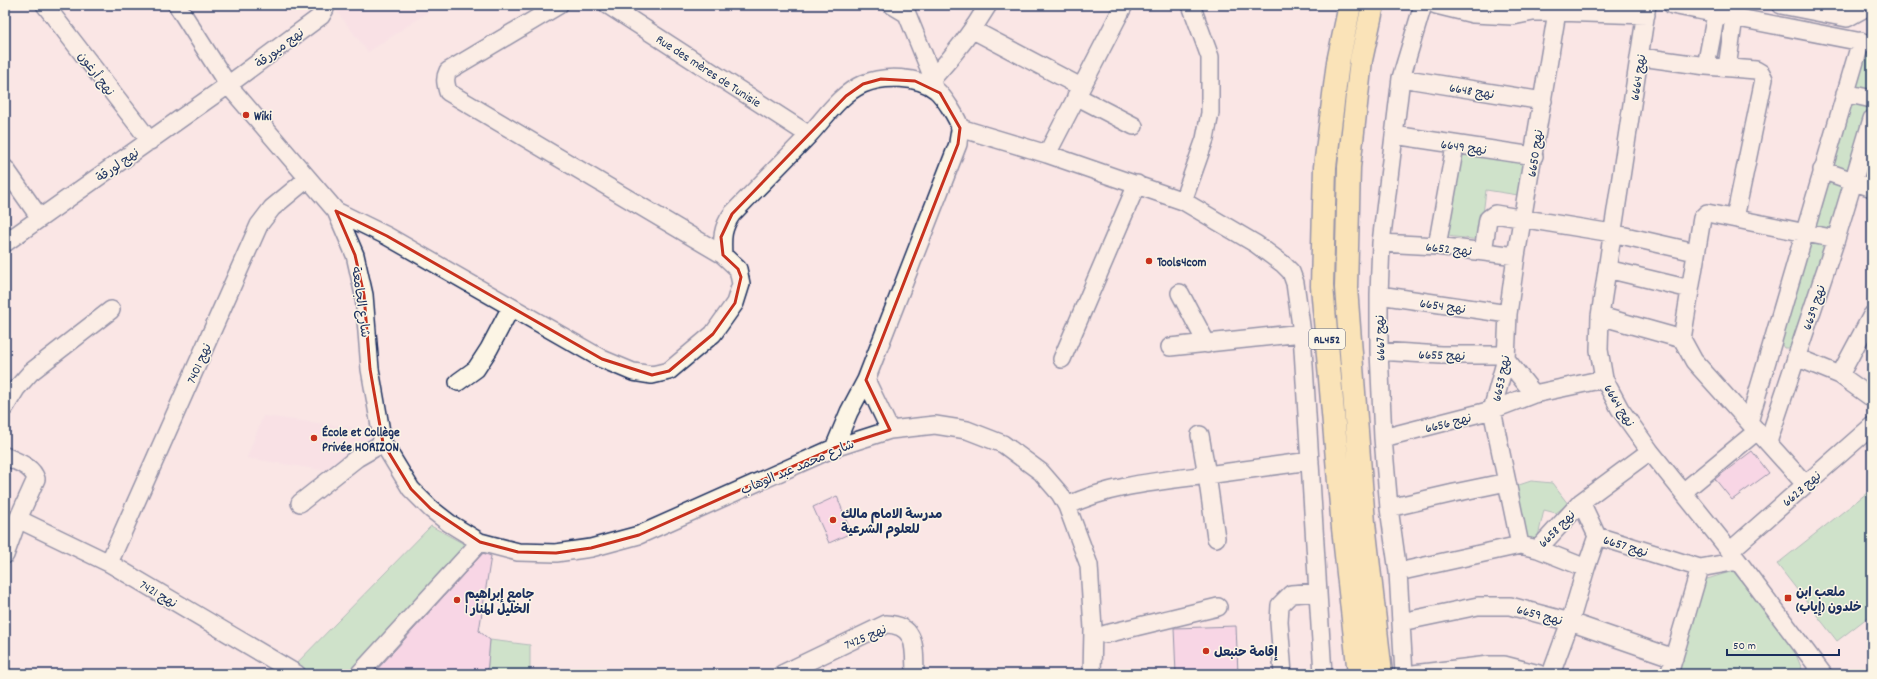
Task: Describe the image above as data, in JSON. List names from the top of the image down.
{
  "streets": {
    "highway": ["RL452"],
    "street": [
      "نهج ميورقة",
      "Rue des mères de Tunisie",
      "نهج أرغون",
      "نهج 6664",
      "نهج 6648",
      "نهج 6649",
      "نهج 6650",
      "نهج لورقة",
      "نهج 6652",
      "شارع الجامعة",
      "نهج 6654",
      "نهج 6639",
      "نهج 6667",
      "نهج 6655",
      "نهج 7401",
      "نهج 6653",
      "نهج 6656",
      "شارع محمد عبد الوهاب",
      "نهج 6623",
      "نهج 6658",
      "نهج 6657",
      "نهج 7421",
      "نهج 6659",
      "نهج 7425"
    ]
  },
  "crossings": [
    ["نهج ميورقة", "نهج لورقة"],
    ["نهج ميورقة", "شارع الجامعة"],
    ["نهج أرغون", "نهج لورقة"],
    ["نهج 6664", "نهج 6656"],
    ["نهج 6664", "نهج 6623"],
    ["نهج 6664", "نهج 6658"],
    ["نهج 6664", "نهج 6657"],
    ["نهج 6648", "نهج 6650"],
    ["نهج 6648", "نهج 6667"],
    ["نهج 6649", "نهج 6650"],
    ["نهج 6649", "نهج 6667"],
    ["نهج 6650", "نهج 6652"],
    ["نهج 6650", "نهج 6653"],
    ["نهج لورقة", "شارع الجامعة"],
    ["نهج 6652", "نهج 6667"],
    ["نهج 6652", "نهج 6653"],
    ["شارع الجامعة", "نهج 7401"],
    ["شارع الجامعة", "شارع محمد عبد الوهاب"],
    ["نهج 6654", "نهج 6667"],
    ["نهج 6654", "نهج 6653"],
    ["نهج 6667", "نهج 6655"],
    ["نهج 6667", "نهج 6656"],
    ["نهج 6667", "نهج 6658"],
    ["نهج 6667", "نهج 6659"],
    ["نهج 6655", "نهج 6653"],
    ["نهج 7401", "نهج 7421"],
    ["نهج 6653", "نهج 6656"],
    ["نهج 6653", "نهج 6658"],
    ["نهج 6623", "نهج 6657"],
    ["نهج 6657", "نهج 6659"]
  ],
  "places": {
    "other": [
      "Wiki",
      "Tools4com",
      "École et Collège Privée HORIZON",
      "مدرسة الامام مالك للعلوم الشرعية",
      "جامع إبراهيم الخليل المنار 1",
      "إقامة حنبعل"
    ],
    "transit": ["ملعب ابن خلدون (إياب)"]
  },
  "scale_bar": "50 m"
}
